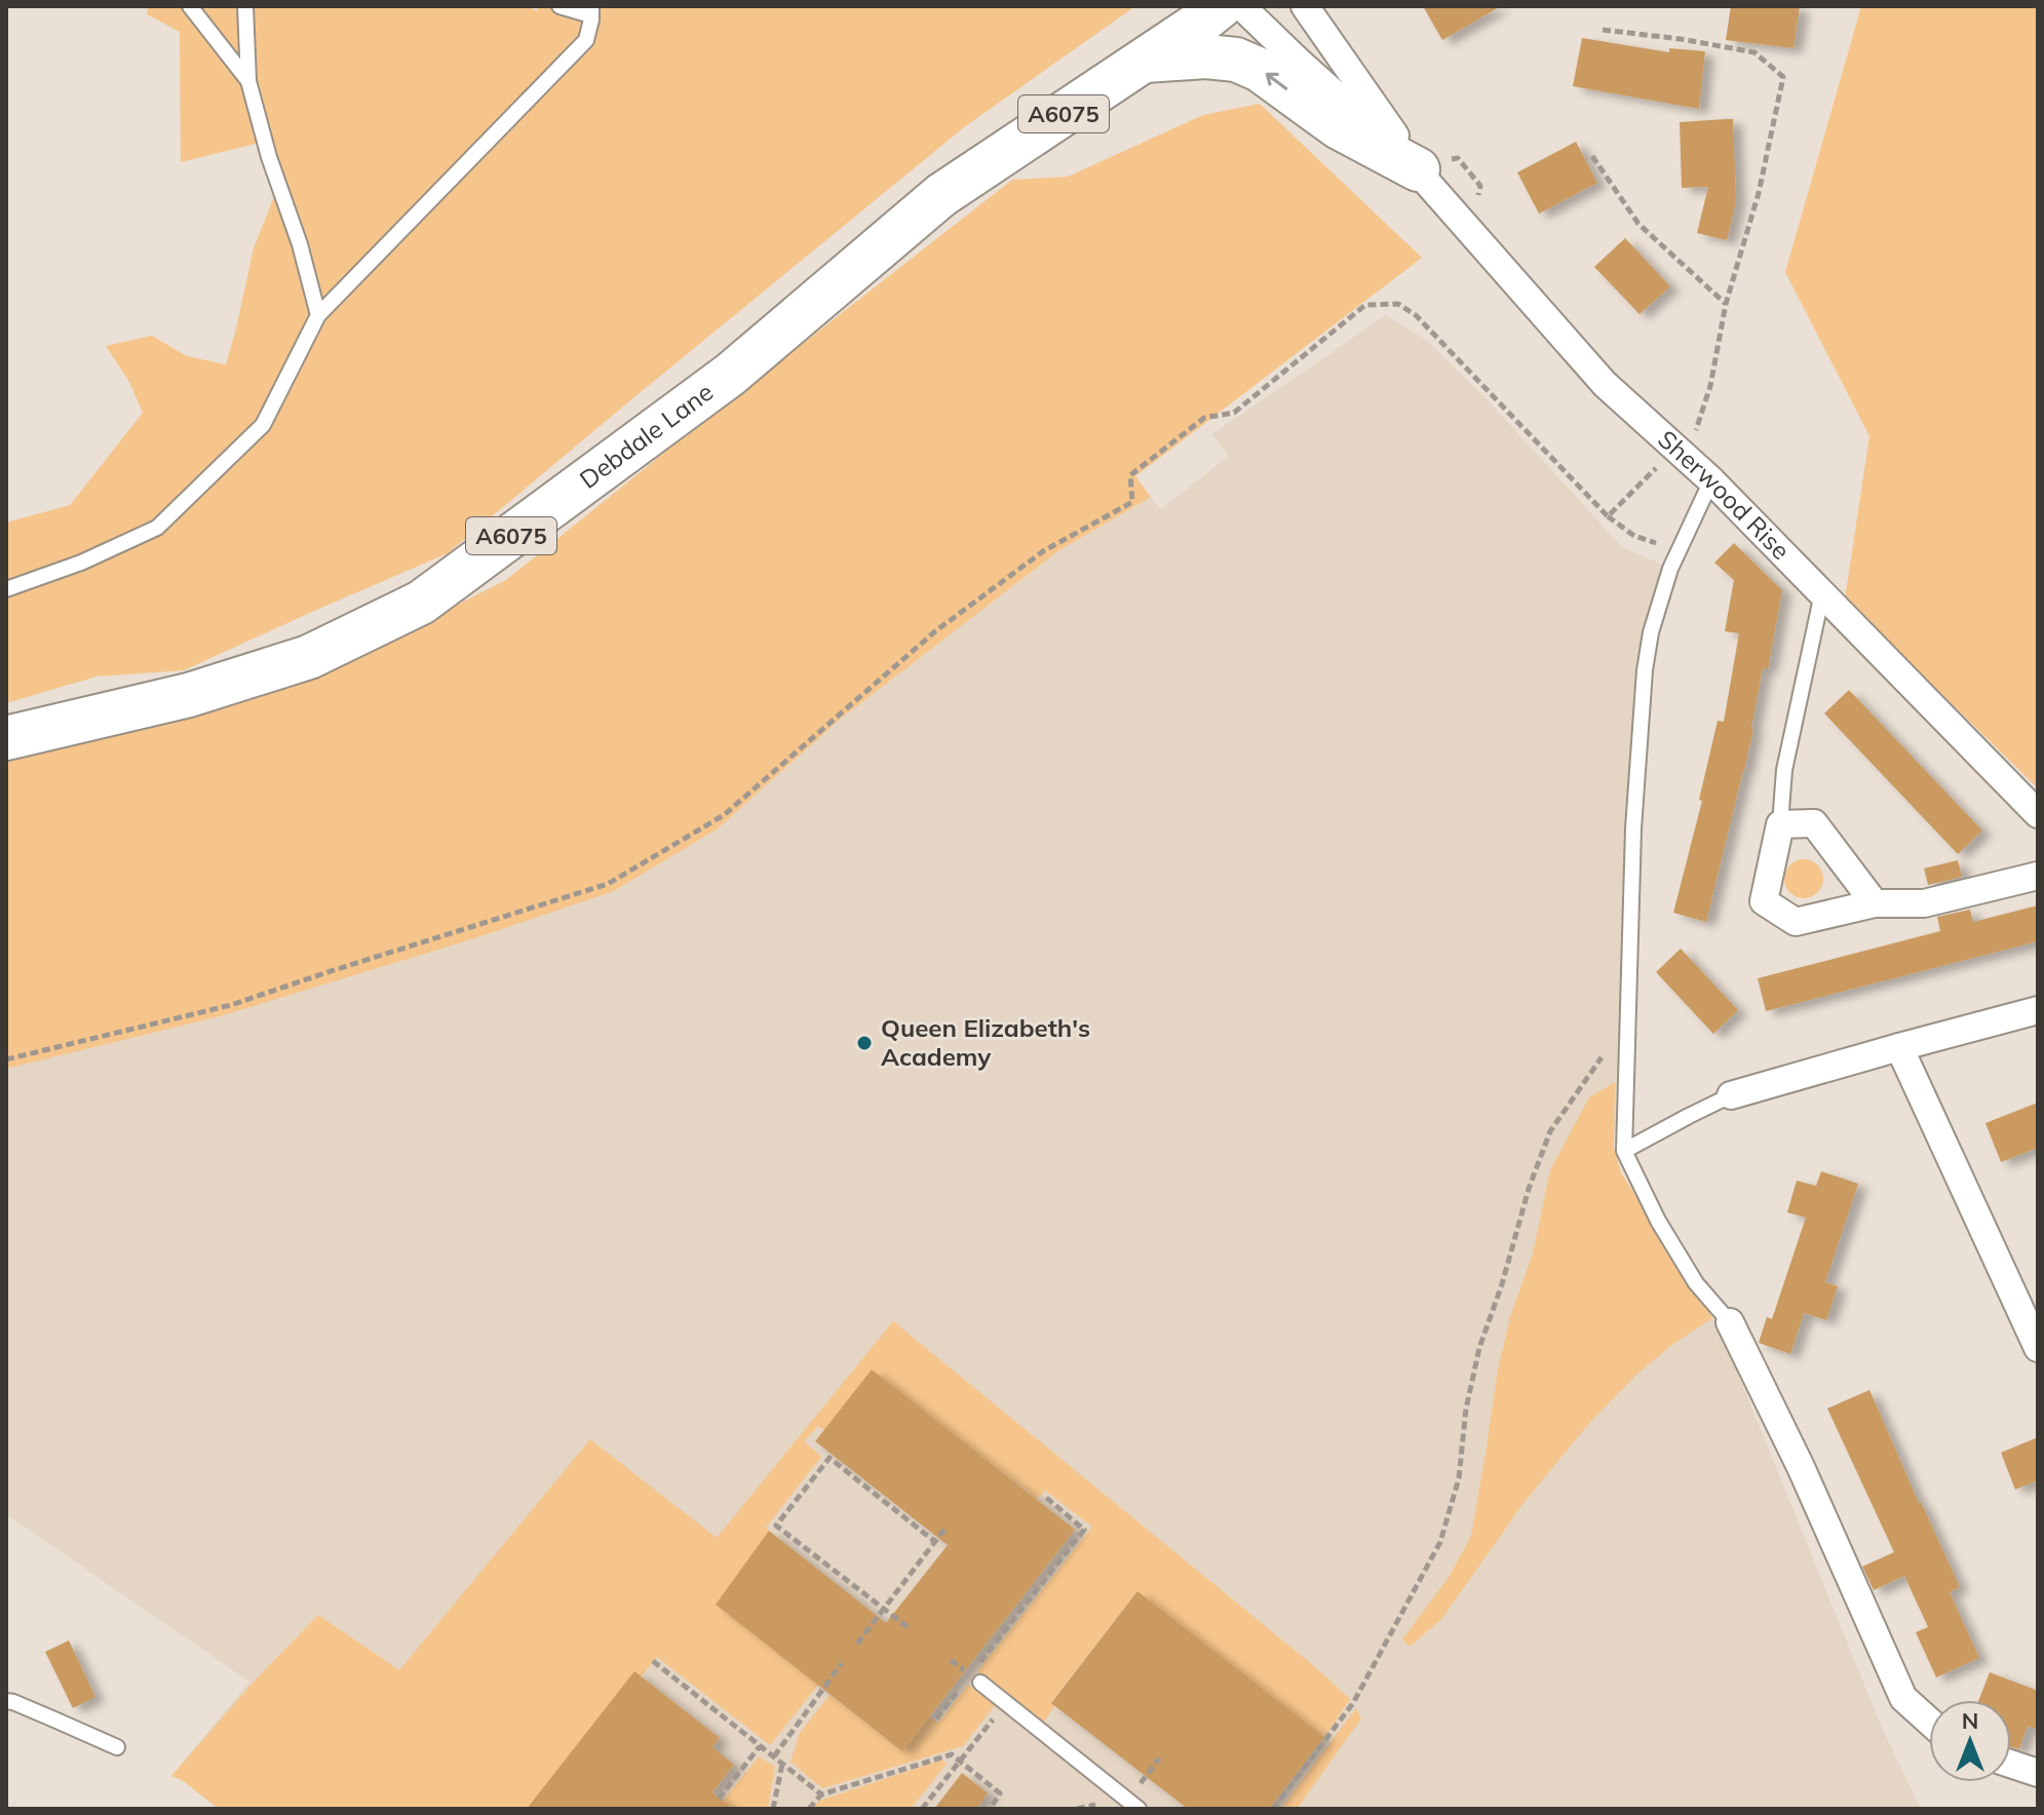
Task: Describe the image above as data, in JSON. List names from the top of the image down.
{
  "streets": {
    "main road": ["A6075", "Debdale Lane"],
    "street": ["Sherwood Rise"]
  },
  "places": ["Queen Elizabeth's Academy"],
  "north": "top"
}
